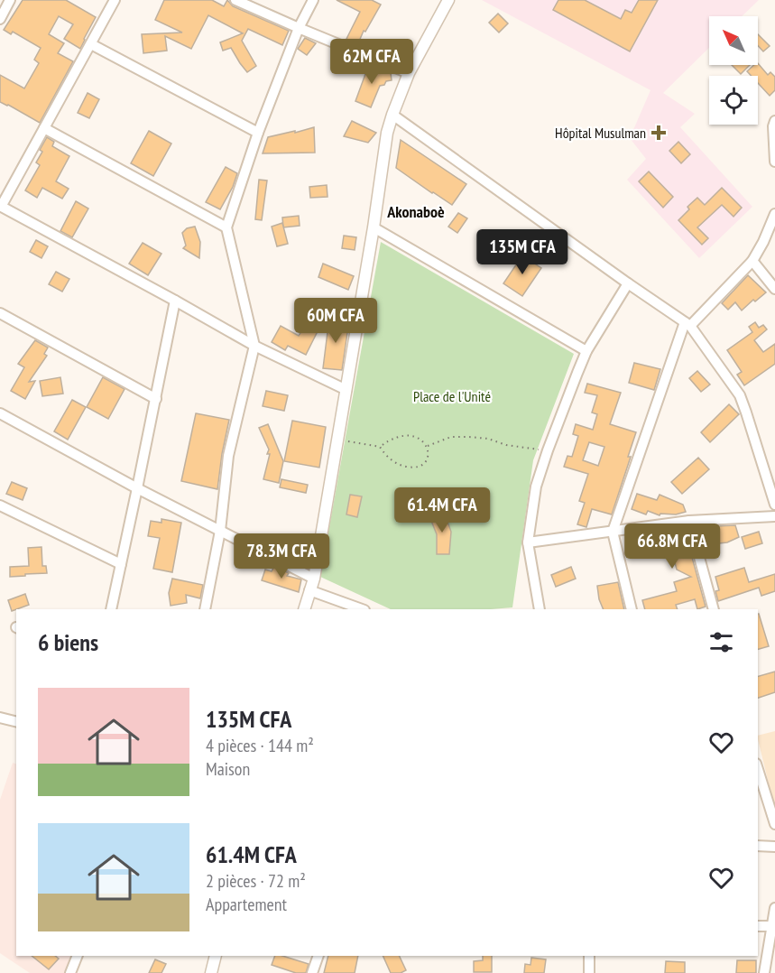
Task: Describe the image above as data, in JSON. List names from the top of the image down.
{
  "districts": ["Akonaboè"],
  "parks": ["Place de l'Unité"],
  "places": {
    "health": ["Hôpital Musulman"]
  },
  "north": "top left",
  "page": {
    "price": [
      "62M CFA",
      "135M CFA",
      "60M CFA",
      "61.4M CFA",
      "66.8M CFA",
      "78.3M CFA"
    ],
    "heading": "6 biens",
    "list": [
      {
        "name": "135M CFA",
        "note": "4 pièces · 144 m² · Maison"
      },
      {
        "name": "61.4M CFA",
        "note": "2 pièces · 72 m² · Appartement"
      }
    ]
  }
}
